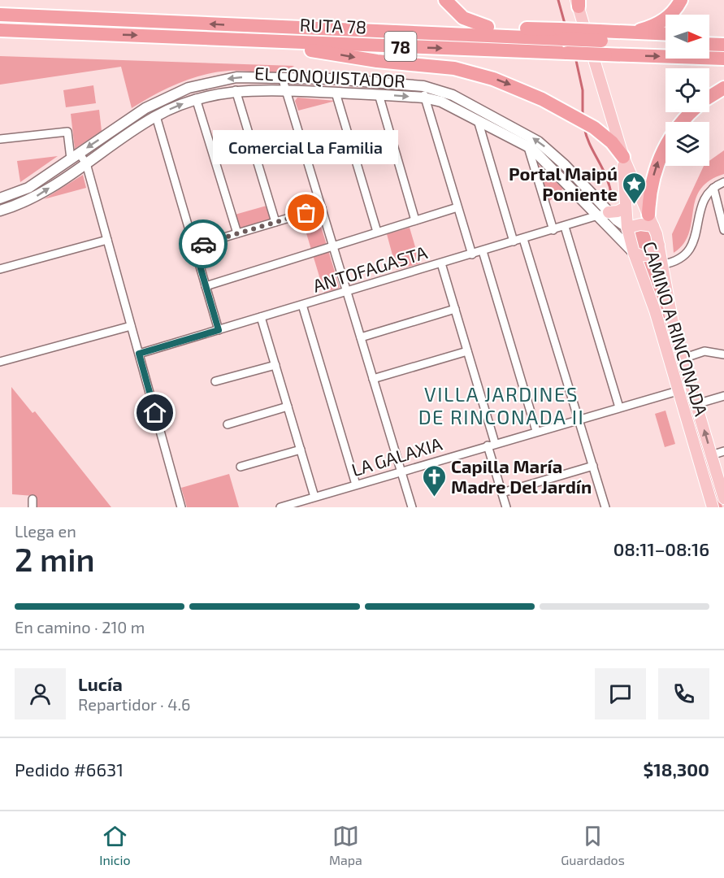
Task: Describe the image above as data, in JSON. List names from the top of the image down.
{
  "streets": {
    "highway": ["RUTA 78", "78"],
    "main road": ["EL CONQUISTADOR", "CAMINO A RINCONADA"],
    "street": ["ANTOFAGASTA", "LA GALAXIA"]
  },
  "crossings": [
    ["EL CONQUISTADOR", "ANTOFAGASTA"],
    ["EL CONQUISTADOR", "CAMINO A RINCONADA"],
    ["CAMINO A RINCONADA", "LA GALAXIA"]
  ],
  "districts": ["VILLA JARDINES DE RINCONADA II"],
  "places": {
    "place": ["Portal Maipú Poniente"],
    "other": ["Comercial La Familia"],
    "church": ["Capilla María Madre Del Jardín"]
  },
  "north": "right",
  "page": {
    "bubble": "Comercial La Familia",
    "heading": ["2 min", "Llega en", "08:11–08:16"],
    "panel": [
      "Lucía",
      "Repartidor · 4.6",
      "Pedido #6631",
      "$18,300"
    ],
    "bar": "En camino · 210 m",
    "tabs": ["Inicio", "Mapa", "Guardados"]
  }
}
